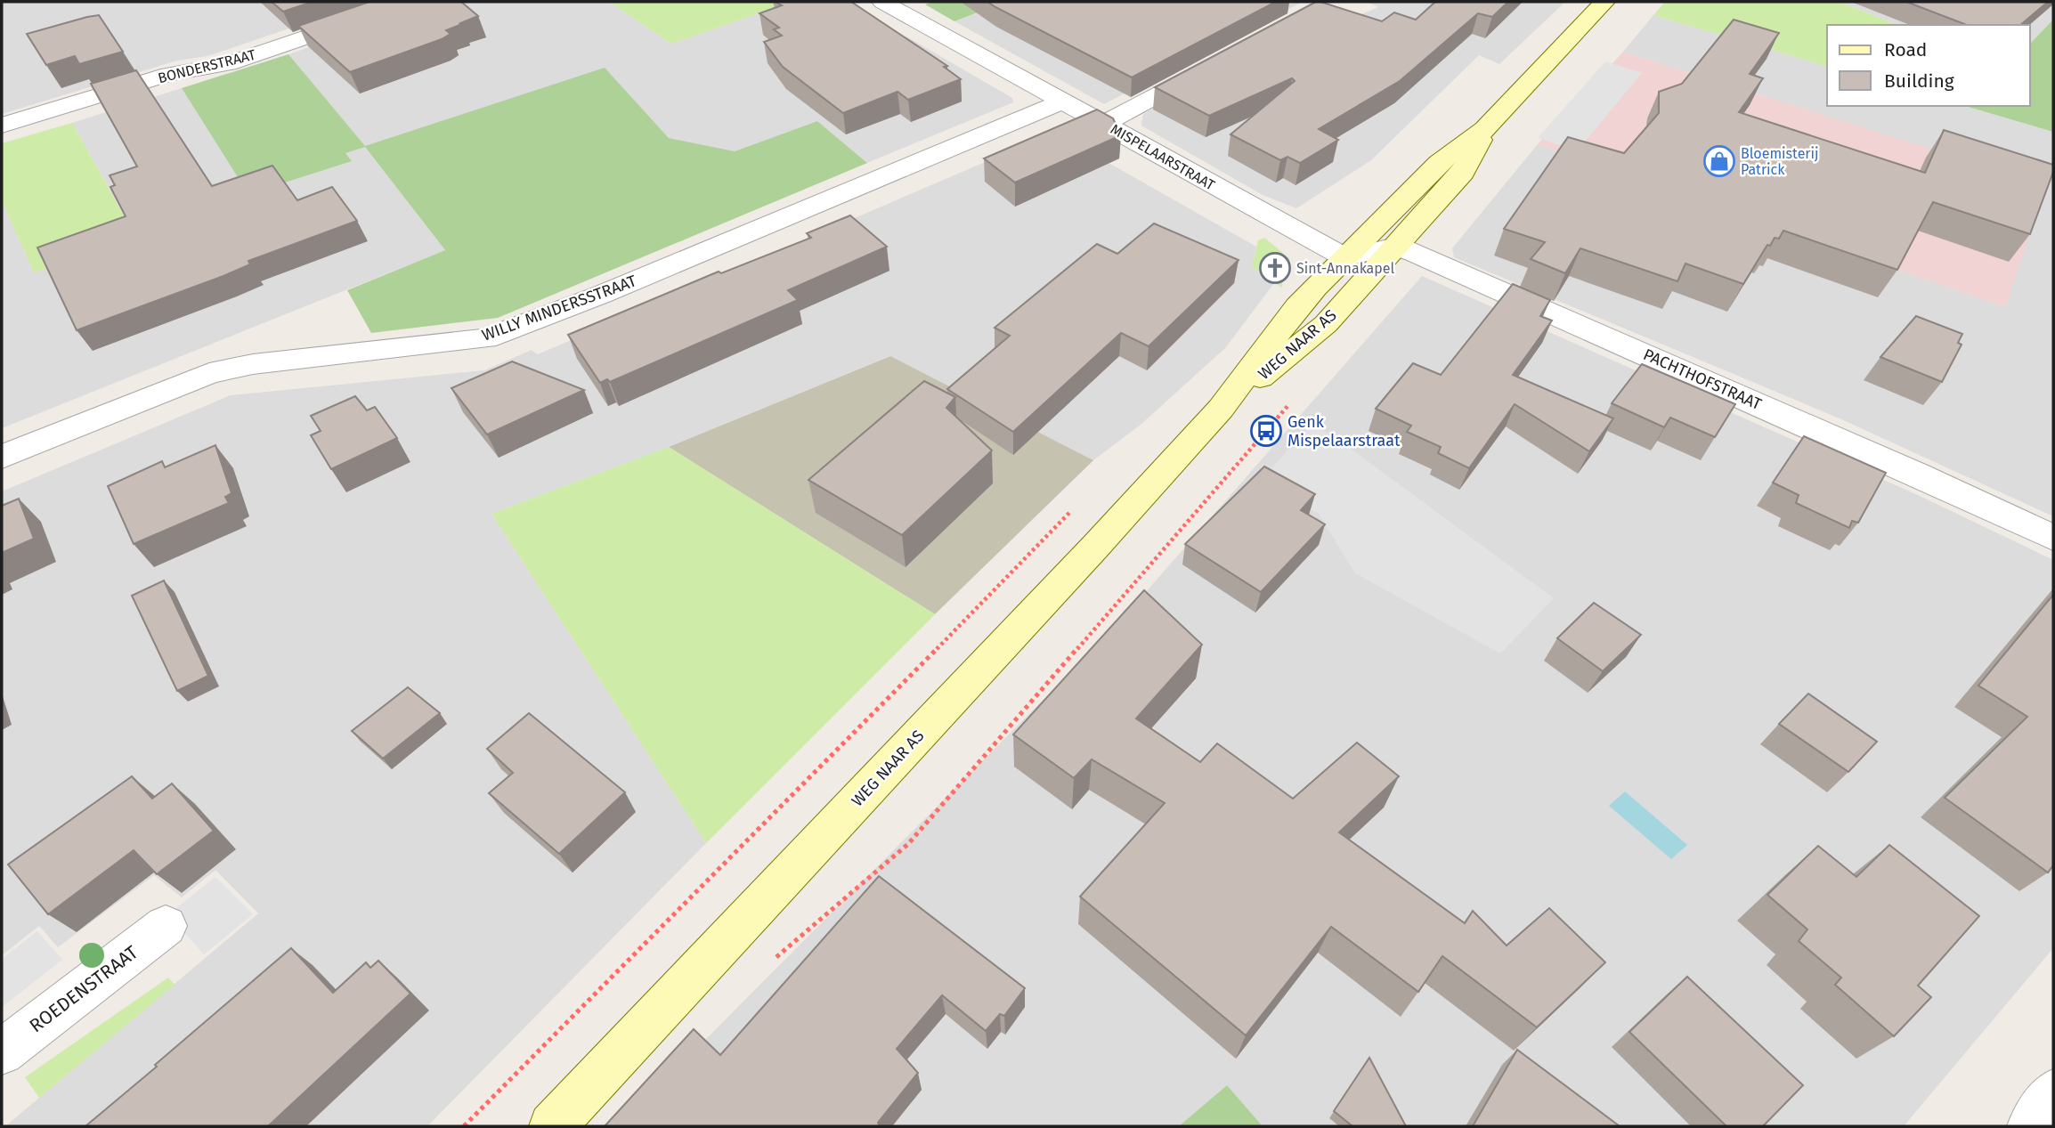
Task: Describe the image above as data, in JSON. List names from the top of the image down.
{
  "streets": {
    "main road": ["WEG NAAR AS"],
    "street": [
      "BONDERSTRAAT",
      "MISPELAARSTRAAT",
      "WILLY MINDERSSTRAAT",
      "PACHTHOFSTRAAT",
      "ROEDENSTRAAT"
    ]
  },
  "crossings": [
    ["MISPELAARSTRAAT", "WILLY MINDERSSTRAAT"],
    ["MISPELAARSTRAAT", "WEG NAAR AS"],
    ["WEG NAAR AS", "PACHTHOFSTRAAT"]
  ],
  "places": {
    "shop": ["Bloemisterij Patrick"],
    "church": ["Sint-Annakapel"],
    "bus stop": ["Genk Mispelaarstraat"]
  },
  "legend": ["Road", "Building"]
}
